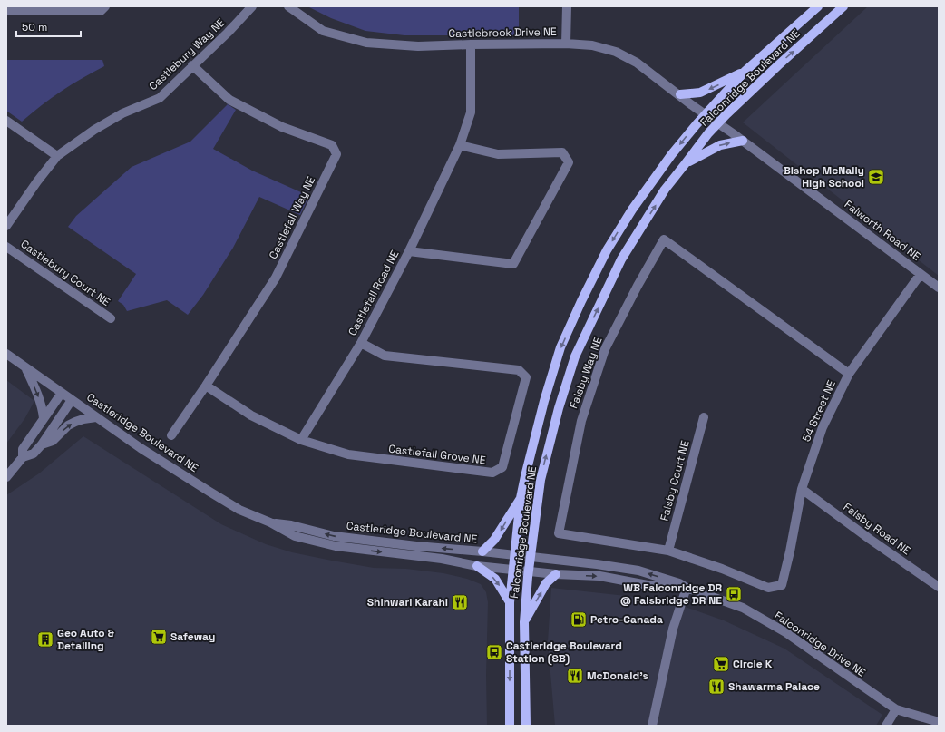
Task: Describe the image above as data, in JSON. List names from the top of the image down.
{
  "streets": {
    "main road": ["Falconridge Boulevard NE"],
    "street": [
      "Castlebrook Drive NE",
      "Castlebury Way NE",
      "Castlefall Way NE",
      "Falworth Road NE",
      "Castlebury Court NE",
      "Castlefall Road NE",
      "Falsby Way NE",
      "54 Street NE",
      "Castleridge Boulevard NE",
      "Castlefall Grove NE",
      "Falsby Court NE",
      "Falsby Road NE",
      "Falconridge Drive NE"
    ]
  },
  "crossings": [
    ["Castlebrook Drive NE", "Falconridge Boulevard NE"],
    ["Castlebrook Drive NE", "Falworth Road NE"],
    ["Castlebrook Drive NE", "Castlefall Road NE"],
    ["Castlebury Way NE", "Castlefall Way NE"],
    ["Falconridge Boulevard NE", "Falworth Road NE"],
    ["Falconridge Boulevard NE", "Castleridge Boulevard NE"],
    ["Falconridge Boulevard NE", "Falconridge Drive NE"],
    ["Falworth Road NE", "54 Street NE"],
    ["Castlefall Road NE", "Castlefall Grove NE"],
    ["Falsby Way NE", "54 Street NE"],
    ["Falsby Way NE", "Falsby Court NE"],
    ["54 Street NE", "Falsby Road NE"],
    ["Castleridge Boulevard NE", "Falconridge Drive NE"]
  ],
  "places": {
    "school or university": ["Bishop McNally High School"],
    "bus stop": ["WB Falconridge DR @ Falsbridge DR NE", "Castleridge Boulevard Station (SB)"],
    "restaurant": ["Shinwari Karahi", "McDonald's", "Shawarma Palace"],
    "fuel station": ["Petro-Canada"],
    "supermarket": ["Safeway", "Circle K"],
    "building": ["Geo Auto & Detailing"]
  },
  "scale_bar": "50 m"
}
